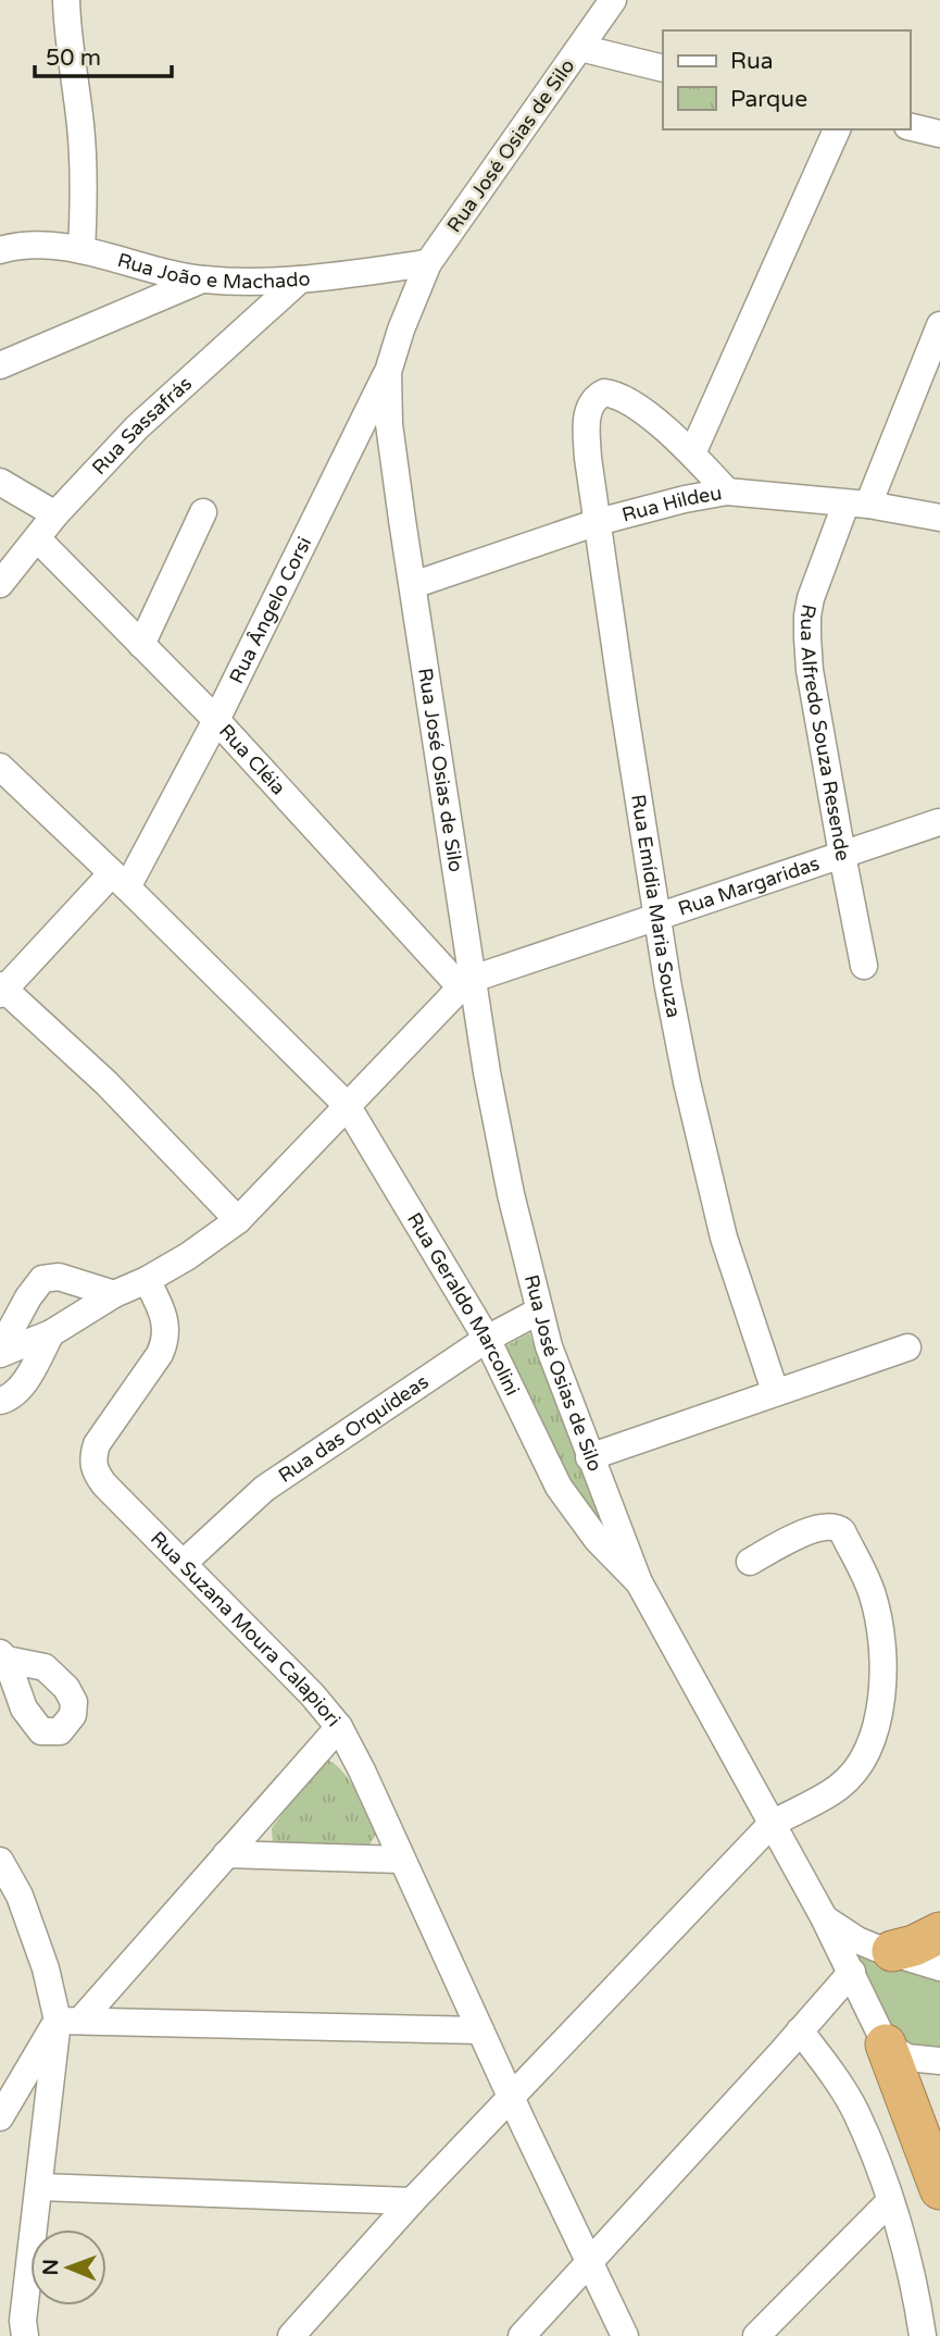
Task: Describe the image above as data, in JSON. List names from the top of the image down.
{
  "streets": {
    "street": [
      "Rua José Osias de Silo",
      "Rua João e Machado",
      "Rua Sassafrás",
      "Rua Hildeu",
      "Rua Ângelo Corsi",
      "Rua Alfredo Souza Resende",
      "Rua Cléia",
      "Rua Margaridas",
      "Rua Emídia Maria Souza",
      "Rua Geraldo Marcolini",
      "Rua das Orquídeas",
      "Rua Suzana Moura Calapiori"
    ]
  },
  "crossings": [
    ["Rua José Osias de Silo", "Rua João e Machado"],
    ["Rua José Osias de Silo", "Rua Hildeu"],
    ["Rua José Osias de Silo", "Rua Ângelo Corsi"],
    ["Rua José Osias de Silo", "Rua Cléia"],
    ["Rua José Osias de Silo", "Rua Margaridas"],
    ["Rua José Osias de Silo", "Rua Geraldo Marcolini"],
    ["Rua José Osias de Silo", "Rua das Orquídeas"],
    ["Rua João e Machado", "Rua Sassafrás"],
    ["Rua Sassafrás", "Rua Cléia"],
    ["Rua Hildeu", "Rua Alfredo Souza Resende"],
    ["Rua Hildeu", "Rua Emídia Maria Souza"],
    ["Rua Ângelo Corsi", "Rua Cléia"],
    ["Rua Ângelo Corsi", "Rua Geraldo Marcolini"],
    ["Rua Alfredo Souza Resende", "Rua Margaridas"],
    ["Rua Cléia", "Rua Margaridas"],
    ["Rua Margaridas", "Rua Emídia Maria Souza"],
    ["Rua Geraldo Marcolini", "Rua das Orquídeas"],
    ["Rua das Orquídeas", "Rua Suzana Moura Calapiori"]
  ],
  "legend": ["Rua", "Parque"],
  "scale_bar": "50 m",
  "north": "left"
}
